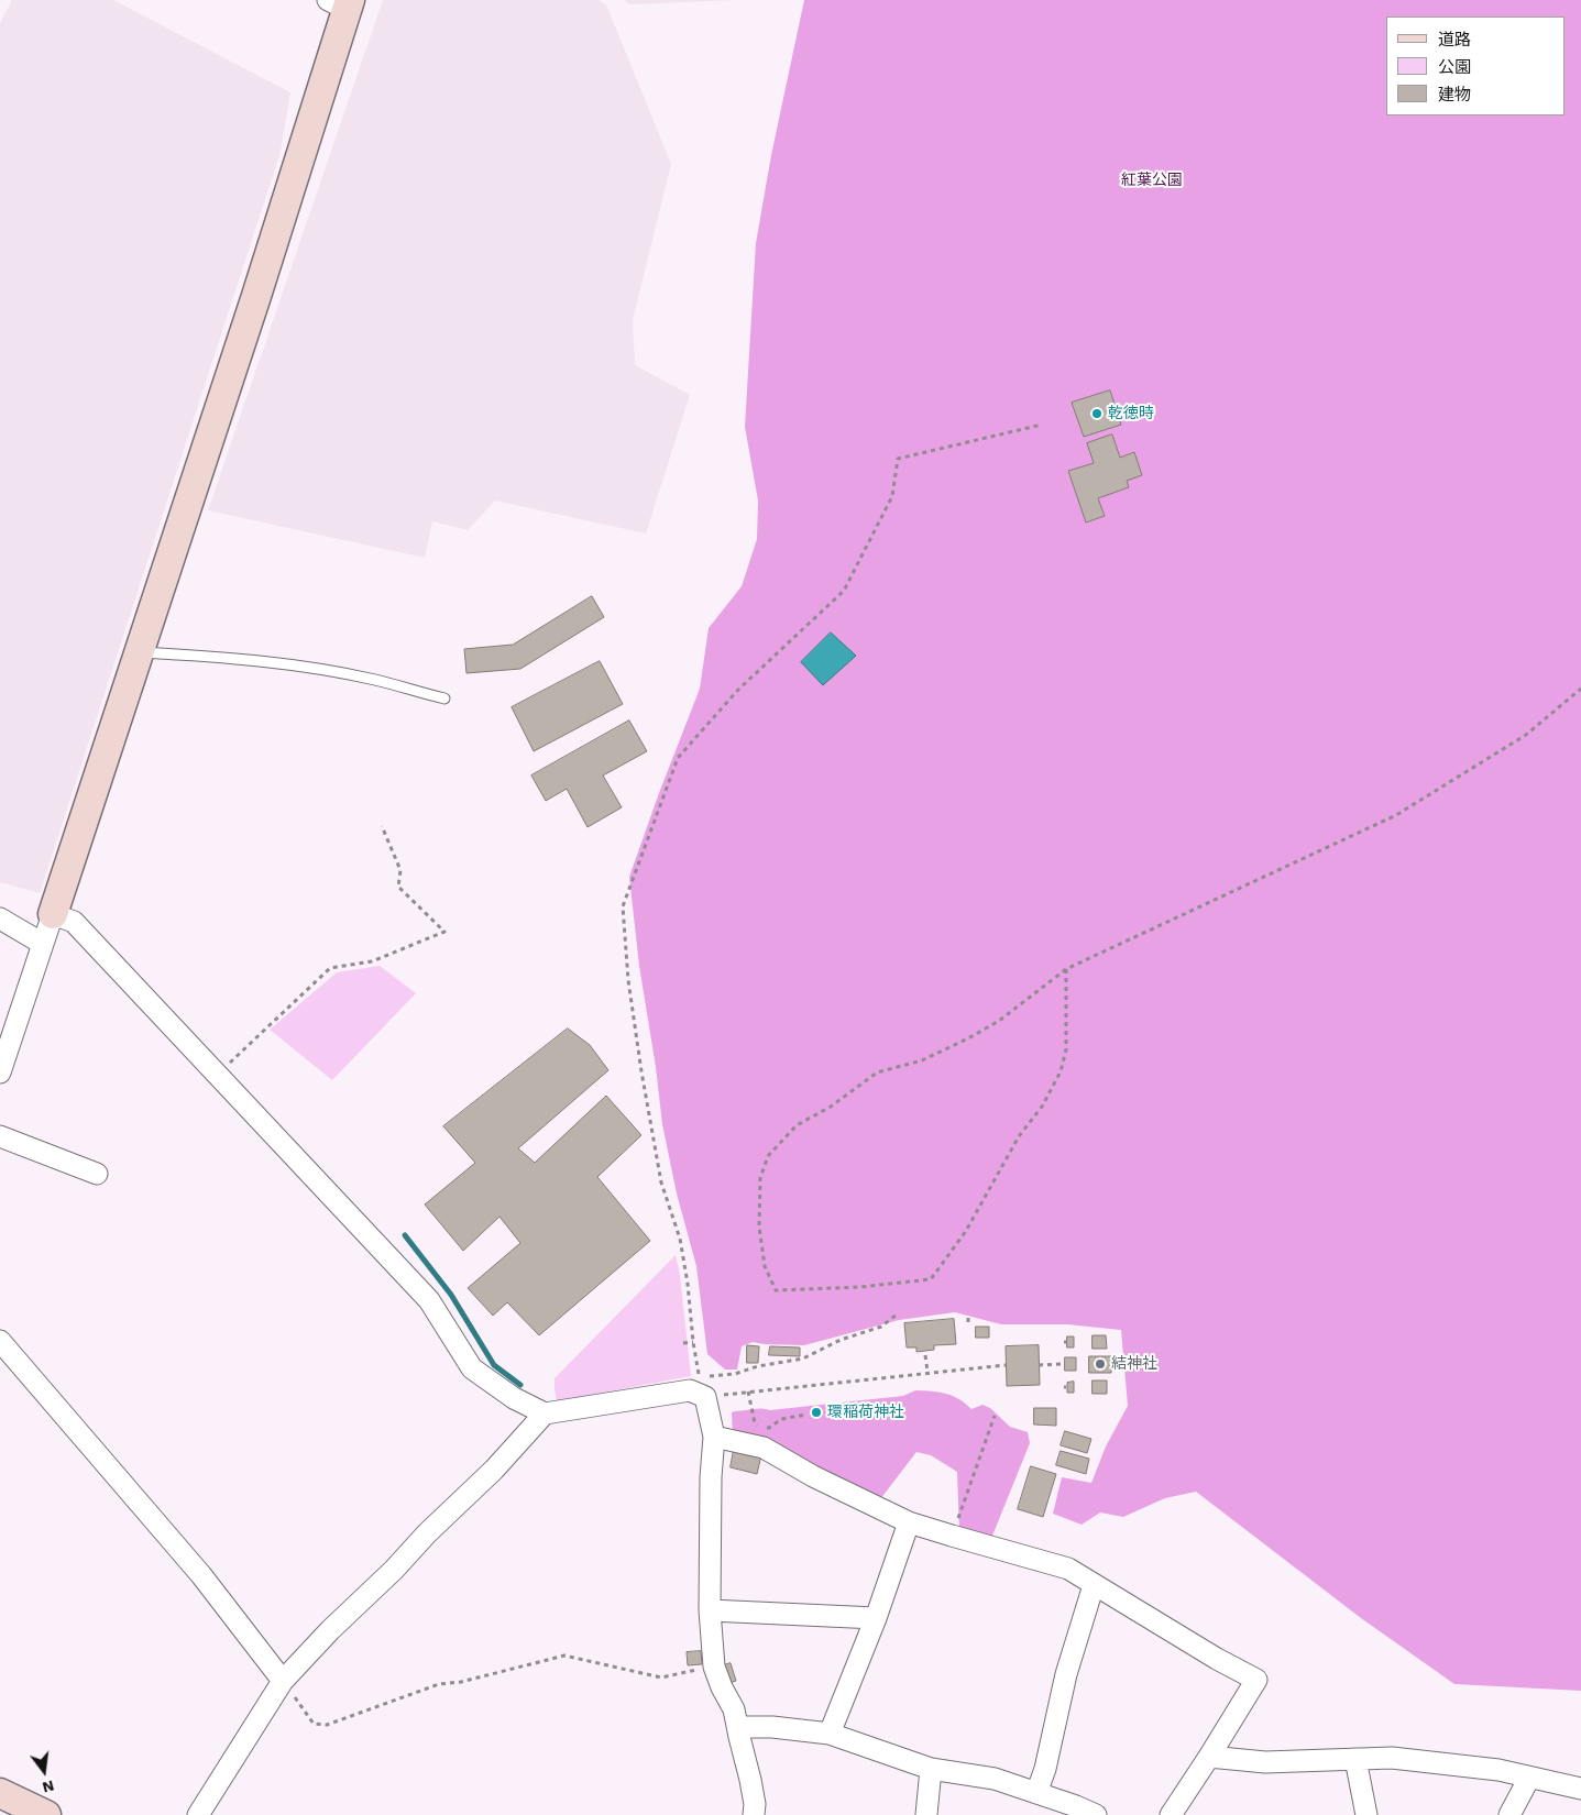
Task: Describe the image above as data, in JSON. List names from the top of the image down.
{
  "parks": ["紅葉公園"],
  "places": ["乾徳時", "結神社", "環稲荷神社"],
  "legend": ["道路", "公園", "建物"],
  "north": "bottom"
}
